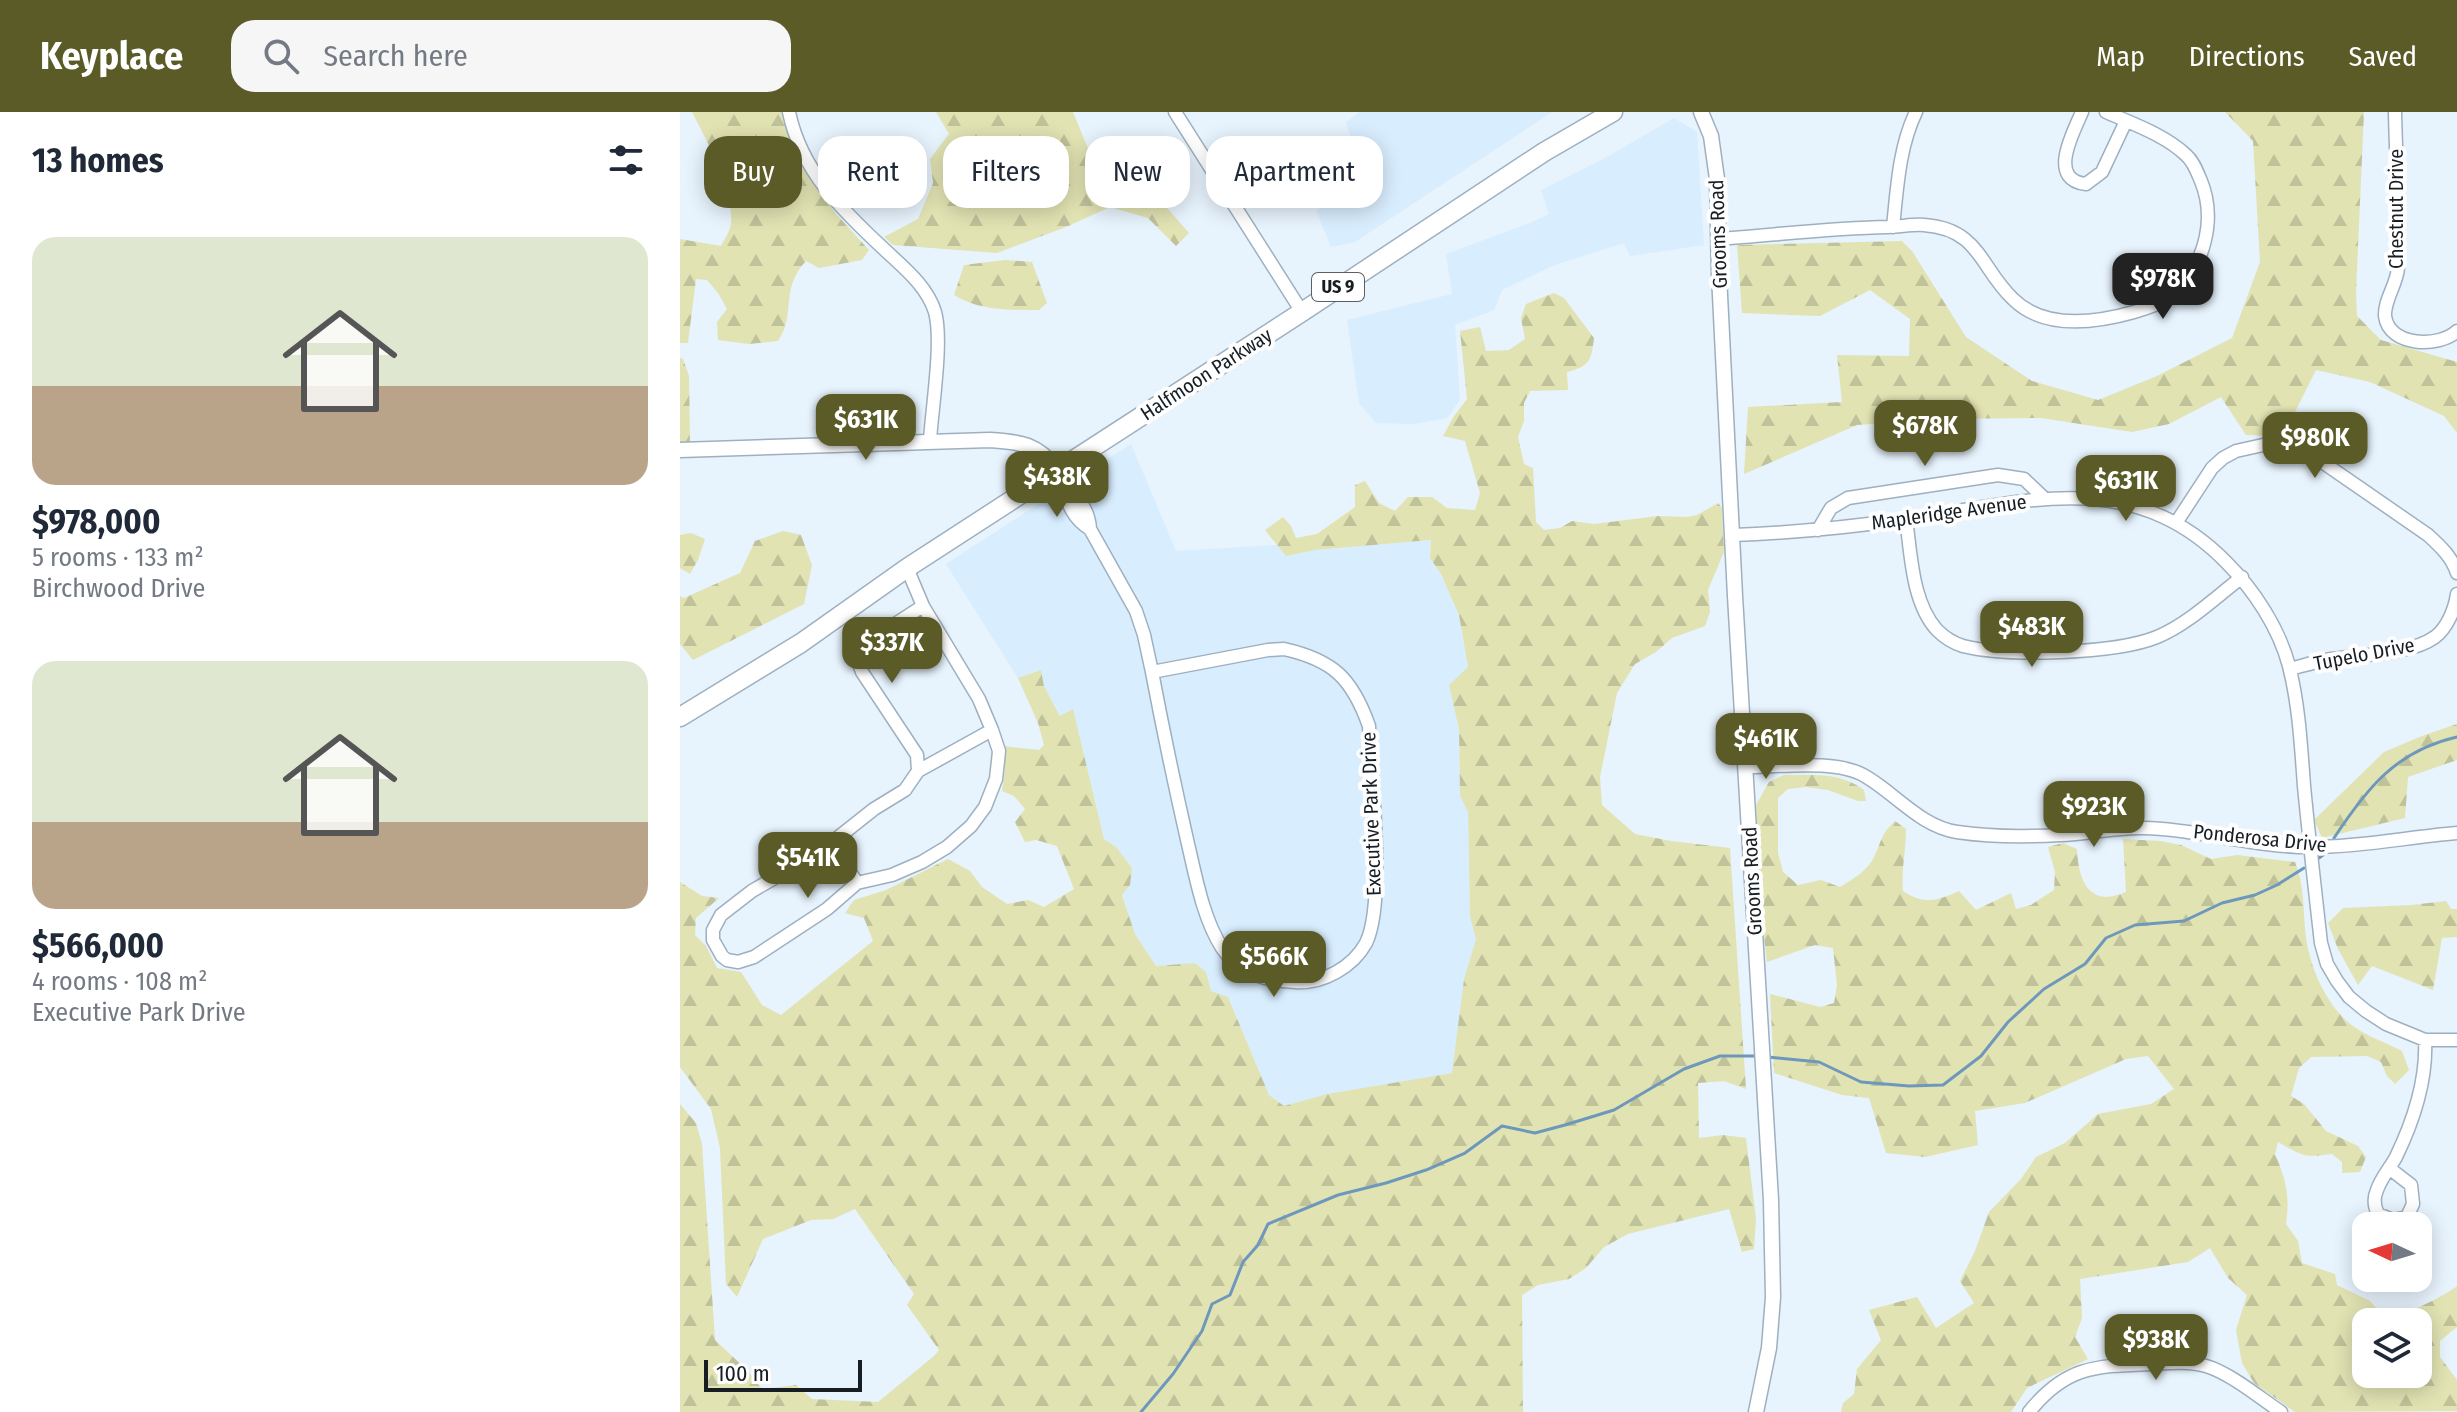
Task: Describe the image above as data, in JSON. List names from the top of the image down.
{
  "streets": {
    "main road": ["US 9", "Halfmoon Parkway"],
    "street": [
      "Chestnut Drive",
      "Grooms Road",
      "Mapleridge Avenue",
      "Tupelo Drive",
      "Executive Park Drive",
      "Ponderosa Drive"
    ]
  },
  "crossings": [
    ["Grooms Road", "Mapleridge Avenue"],
    ["Grooms Road", "Ponderosa Drive"],
    ["Halfmoon Parkway", "Executive Park Drive"],
    ["Mapleridge Avenue", "Tupelo Drive"],
    ["Mapleridge Avenue", "Ponderosa Drive"]
  ],
  "scale_bar": "100 m",
  "north": "left",
  "page": {
    "header": "Keyplace",
    "search": "Search here",
    "nav": ["Map", "Directions", "Saved"],
    "heading": "13 homes",
    "chip": [
      "Buy",
      "Rent",
      "Filters",
      "New",
      "Apartment"
    ],
    "list": [
      {
        "name": "$978,000",
        "note": "5 rooms · 133 m² · Birchwood Drive"
      },
      {
        "name": "$566,000",
        "note": "4 rooms · 108 m² · Executive Park Drive"
      }
    ],
    "price": [
      "$978K",
      "$631K",
      "$678K",
      "$980K",
      "$438K",
      "$631K",
      "$483K",
      "$337K",
      "$461K",
      "$923K",
      "$541K",
      "$566K",
      "$938K"
    ],
    "scale": "100 m"
  }
}
